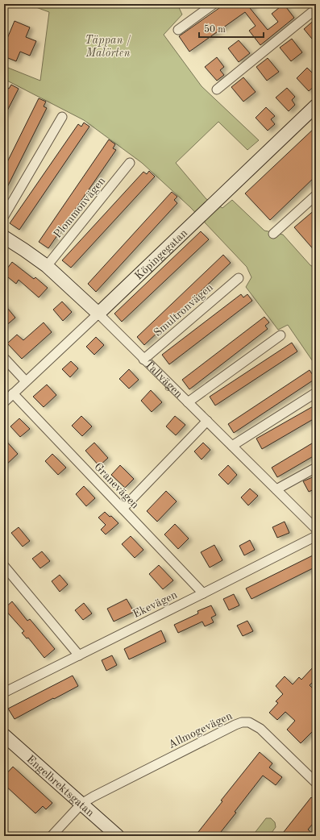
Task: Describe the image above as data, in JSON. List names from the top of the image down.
{
  "streets": {
    "street": [
      "Plommonvägen",
      "Köpingegatan",
      "Smultronvägen",
      "Tallvägen",
      "Granevägen",
      "Ekevägen",
      "Allmogevägen",
      "Engelbrektsgatan"
    ]
  },
  "crossings": [
    ["Plommonvägen", "Tallvägen"],
    ["Köpingegatan", "Tallvägen"],
    ["Köpingegatan", "Granevägen"],
    ["Smultronvägen", "Tallvägen"],
    ["Granevägen", "Ekevägen"],
    ["Allmogevägen", "Engelbrektsgatan"]
  ],
  "parks": ["Täppan / Malörten"],
  "scale_bar": "50 m"
}
